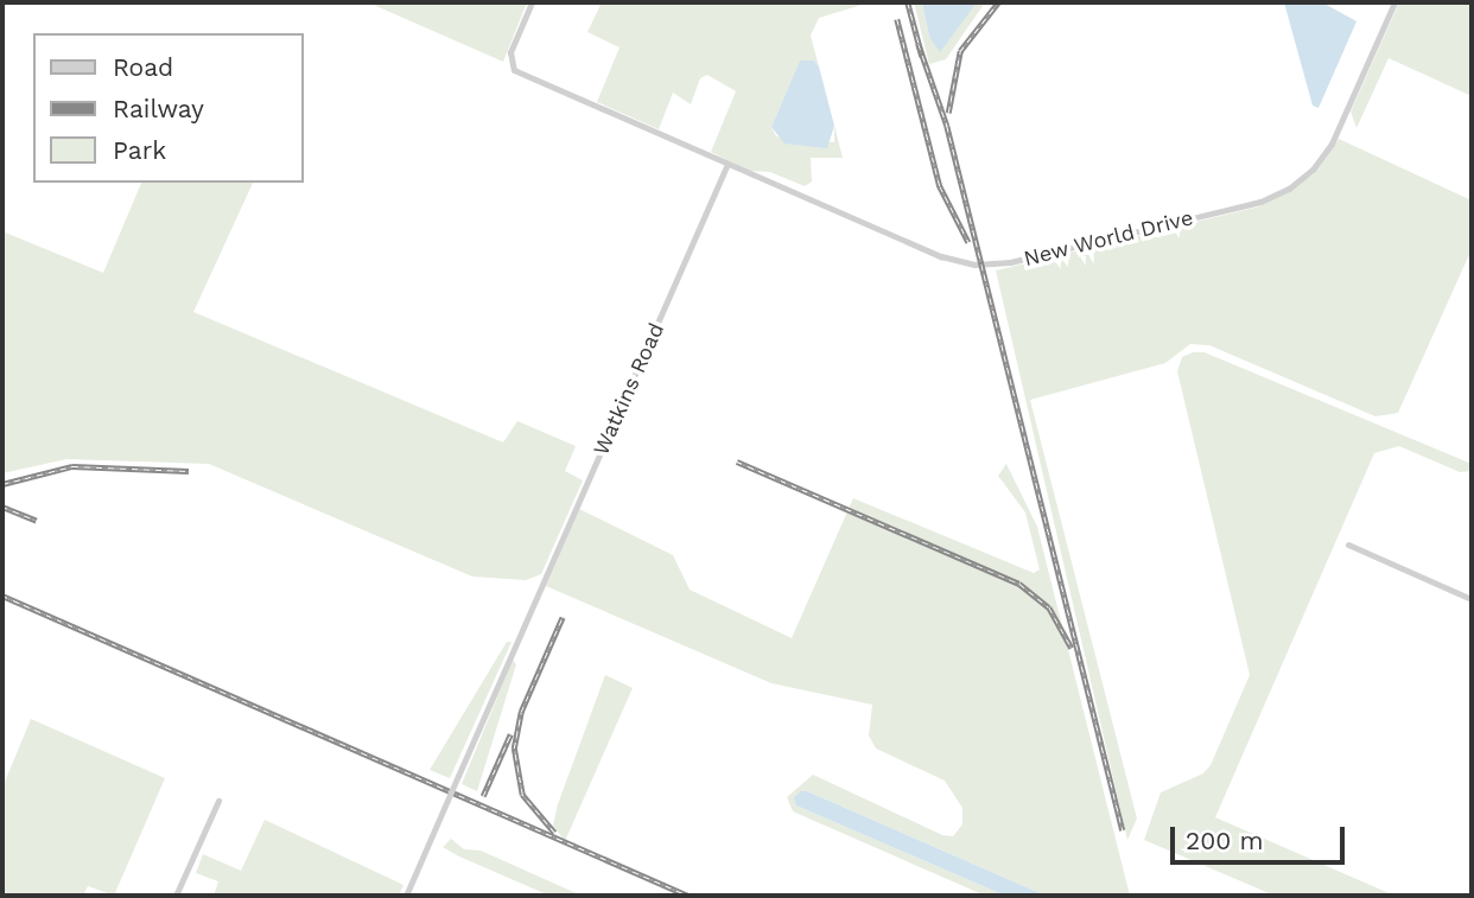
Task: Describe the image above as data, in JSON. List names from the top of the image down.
{
  "streets": {
    "street": ["New World Drive", "Watkins Road"]
  },
  "crossings": [
    ["New World Drive", "Watkins Road"]
  ],
  "legend": ["Road", "Railway", "Park"],
  "scale_bar": "200 m"
}
